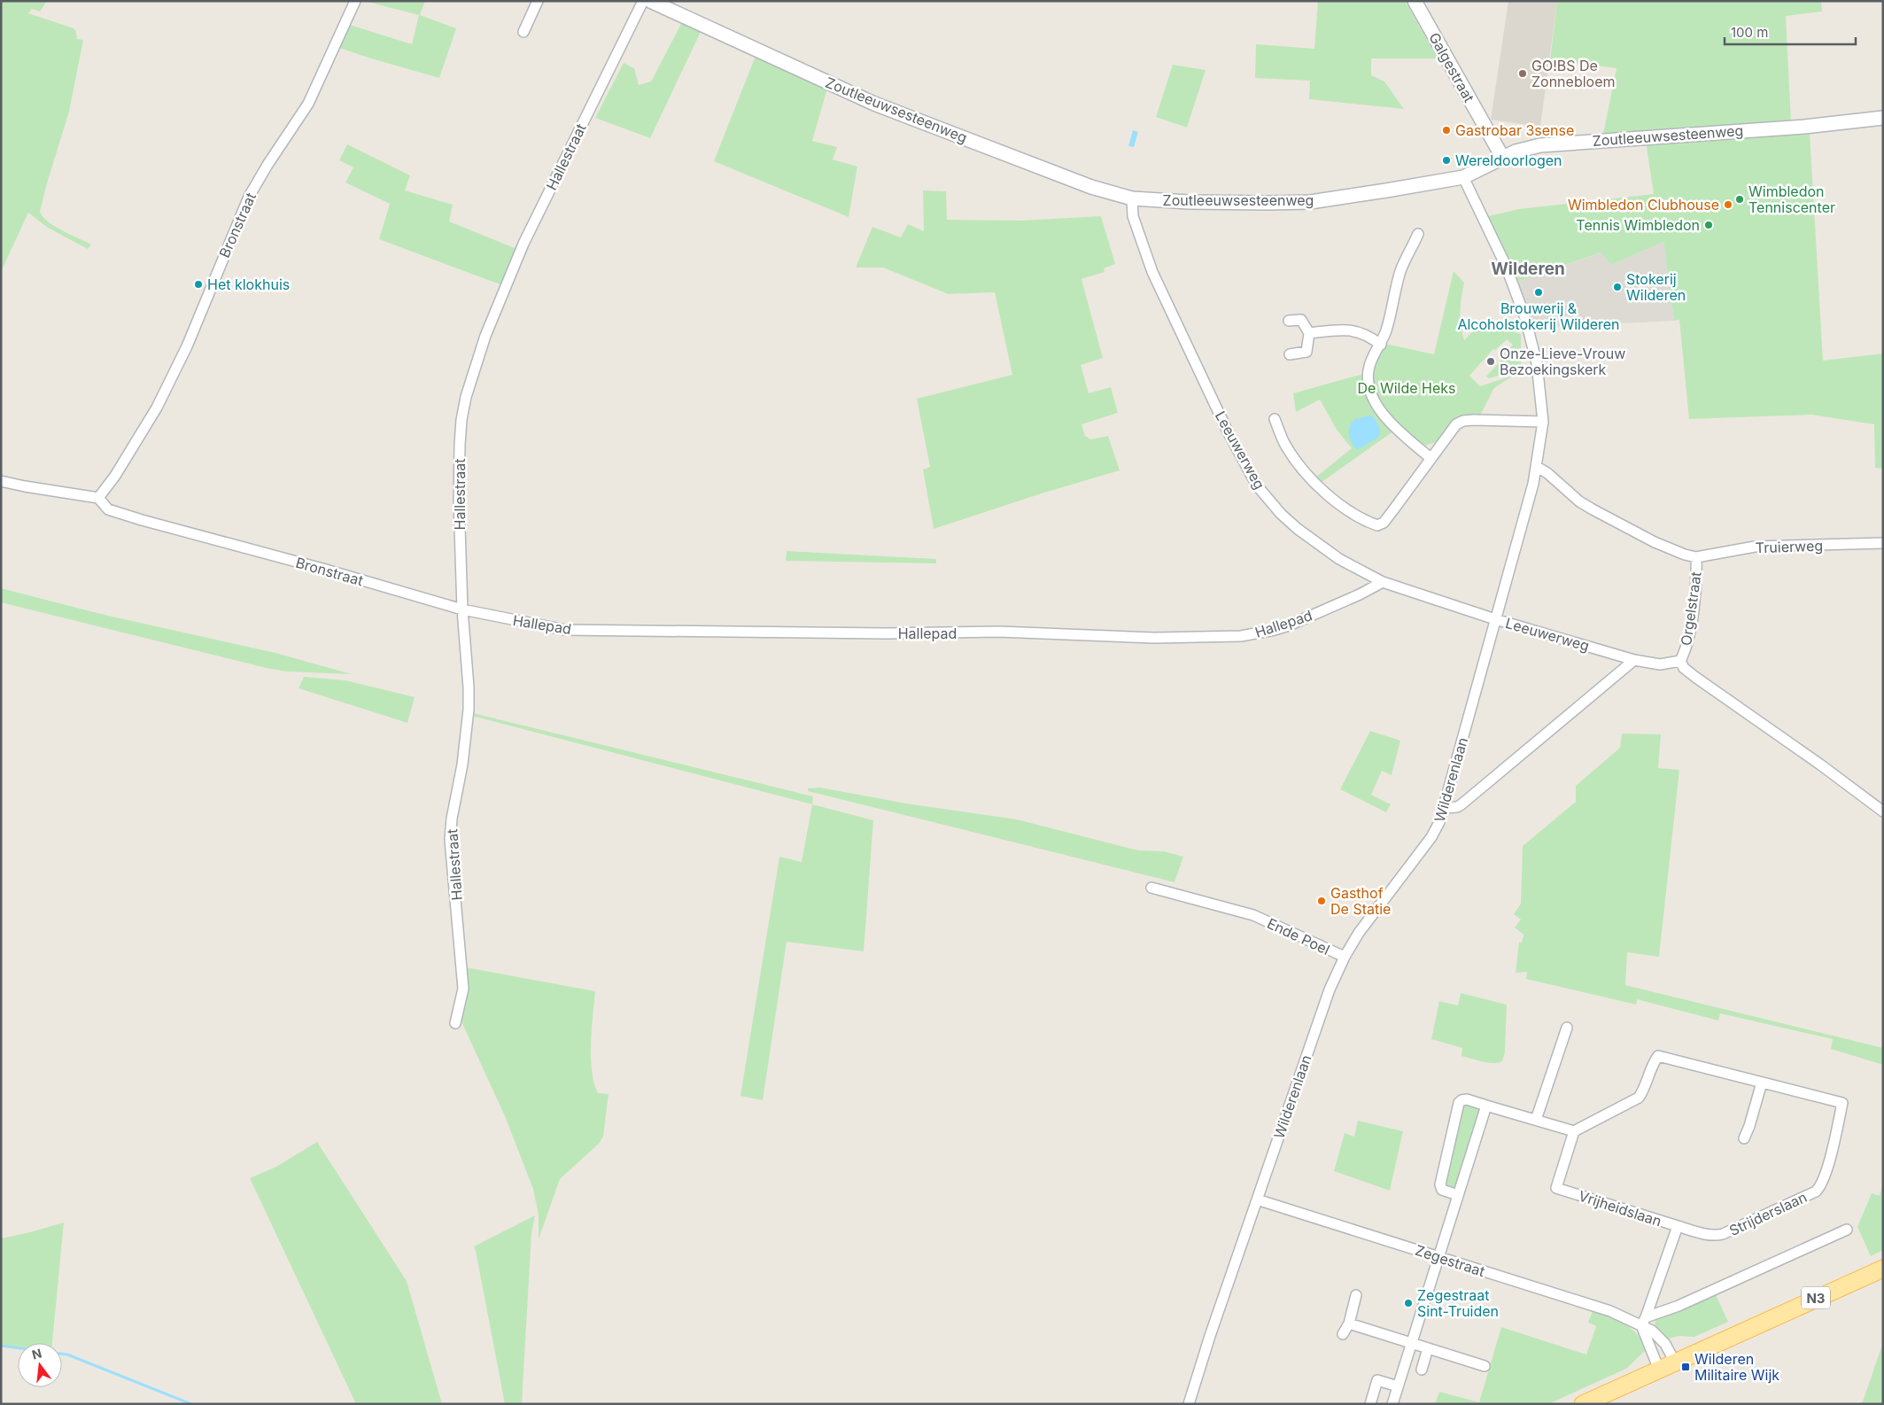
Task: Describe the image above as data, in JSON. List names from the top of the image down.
{
  "streets": {
    "main road": ["N3"],
    "street": [
      "Galgestraat",
      "Zoutleeuwsesteenweg",
      "Hallestraat",
      "Bronstraat",
      "Leeuwerweg",
      "Truierweg",
      "Orgelstraat",
      "Hallepad",
      "Wilderenlaan",
      "Ende Poel",
      "Vrijheidslaan",
      "Strijderslaan",
      "Zegestraat"
    ]
  },
  "crossings": [
    ["Galgestraat", "Zoutleeuwsesteenweg"],
    ["Zoutleeuwsesteenweg", "Leeuwerweg"],
    ["Zoutleeuwsesteenweg", "Wilderenlaan"],
    ["Hallestraat", "Bronstraat"],
    ["Hallestraat", "Hallepad"],
    ["Bronstraat", "Hallepad"],
    ["Leeuwerweg", "Orgelstraat"],
    ["Leeuwerweg", "Hallepad"],
    ["Leeuwerweg", "Wilderenlaan"],
    ["Truierweg", "Orgelstraat"],
    ["Orgelstraat", "Wilderenlaan"],
    ["Wilderenlaan", "Ende Poel"],
    ["Wilderenlaan", "Zegestraat"],
    ["Vrijheidslaan", "Strijderslaan"],
    ["Vrijheidslaan", "Zegestraat"],
    ["Zegestraat", "N3"]
  ],
  "districts": ["Wilderen"],
  "parks": ["De Wilde Heks"],
  "places": {
    "other": [
      "GO!BS De Zonnebloem",
      "Gastrobar 3sense",
      "Wereldoorlogen",
      "Wimbledon Tenniscenter",
      "Wimbledon Clubhouse",
      "Tennis Wimbledon",
      "Het klokhuis",
      "Stokerij Wilderen",
      "Brouwerij & Alcoholstokerij Wilderen",
      "Onze-Lieve-Vrouw Bezoekingskerk",
      "Gasthof De Statie",
      "Zegestraat Sint-Truiden"
    ],
    "transit": ["Wilderen Militaire Wijk"]
  },
  "scale_bar": "100 m",
  "north": "top"
}
